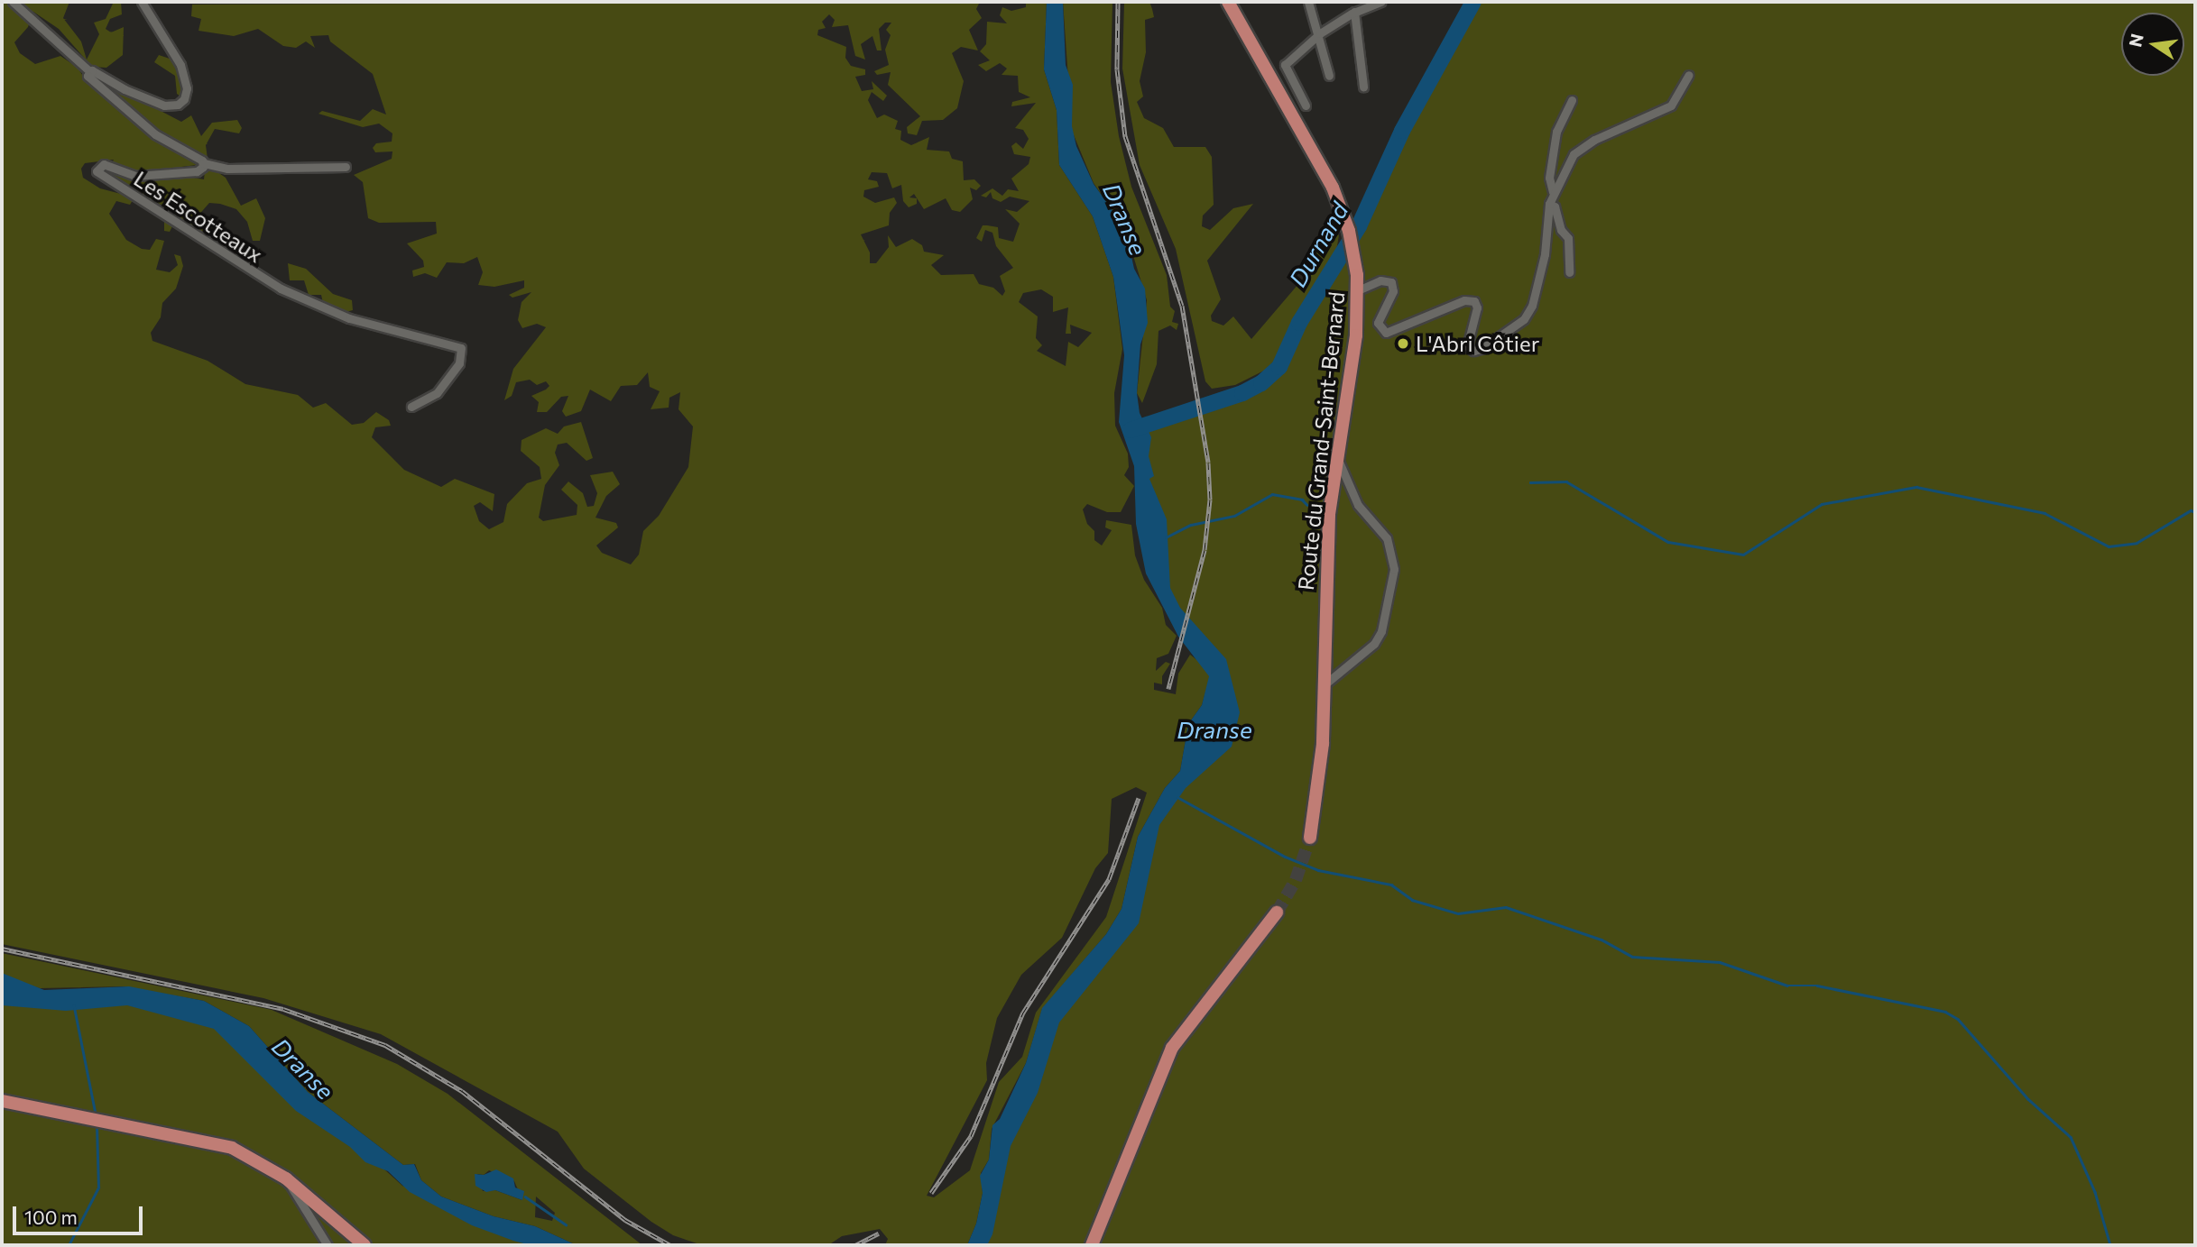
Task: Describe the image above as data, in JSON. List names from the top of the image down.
{
  "streets": {
    "main road": ["Route du Grand-Saint-Bernard"],
    "street": ["Les Escotteaux"]
  },
  "water": ["Dranse", "Durnand"],
  "places": ["L'Abri Côtier"],
  "scale_bar": "100 m",
  "north": "left"
}
